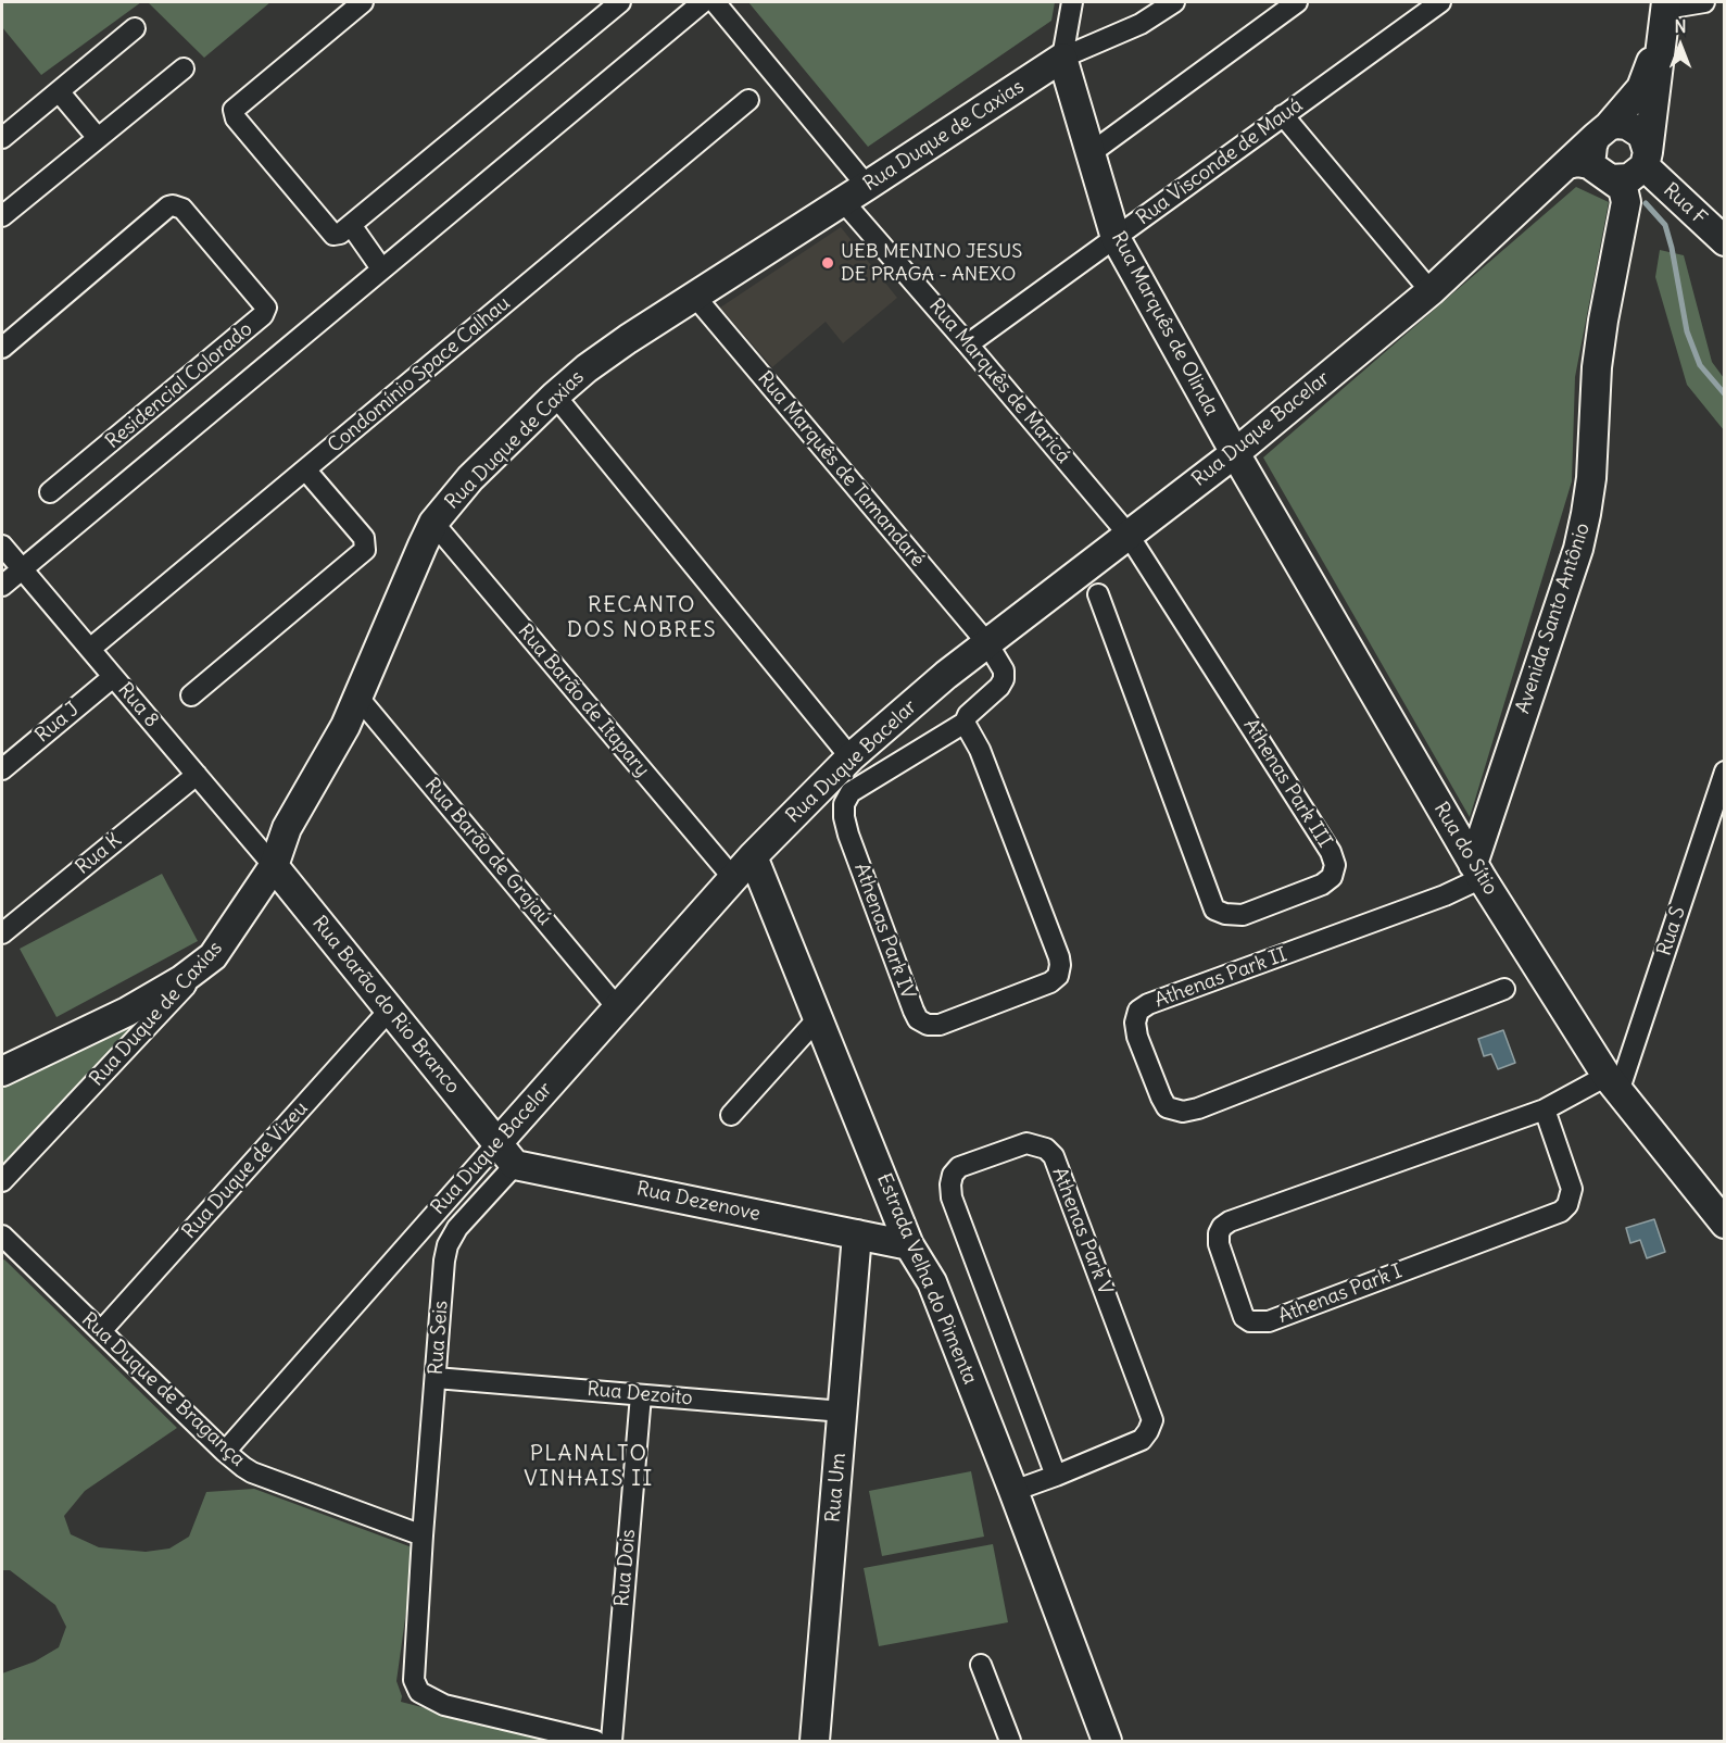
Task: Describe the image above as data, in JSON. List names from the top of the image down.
{
  "streets": {
    "main road": [
      "Rua Duque de Caxias",
      "Rua F",
      "Rua Marquês de Olinda",
      "Rua Duque Bacelar",
      "Avenida Santo Antônio",
      "Rua do Sítio",
      "Rua Barão do Rio Branco",
      "Rua Dezenove",
      "Estrada Velha do Pimenta",
      "Rua Um"
    ],
    "street": [
      "Rua Visconde de Mauá",
      "Condomínio Space Calhau",
      "Rua Marquês de Maricá",
      "Residencial Colorado",
      "Rua Marquês de Tamandaré",
      "Rua Barão de Itapary",
      "Rua 8",
      "Rua J",
      "Athenas Park III",
      "Rua Barão de Grajaú",
      "Rua K",
      "Athenas Park IV",
      "Rua S",
      "Athenas Park II",
      "Rua Duque de Vizeu",
      "Athenas Park V",
      "Athenas Park I",
      "Rua Seis",
      "Rua Duque de Bragança",
      "Rua Dezoito",
      "Rua Dois"
    ]
  },
  "crossings": [
    ["Rua Duque de Caxias", "Rua Marquês de Olinda"],
    ["Rua Duque de Caxias", "Rua Marquês de Maricá"],
    ["Rua Duque de Caxias", "Rua Marquês de Tamandaré"],
    ["Rua Duque de Caxias", "Rua Barão de Itapary"],
    ["Rua Duque de Caxias", "Rua 8"],
    ["Rua Duque de Caxias", "Rua Barão de Grajaú"],
    ["Rua Duque de Caxias", "Rua Barão do Rio Branco"],
    ["Rua Visconde de Mauá", "Rua Marquês de Olinda"],
    ["Rua Visconde de Mauá", "Rua Marquês de Maricá"],
    ["Rua F", "Rua Duque Bacelar"],
    ["Rua F", "Avenida Santo Antônio"],
    ["Rua Marquês de Olinda", "Rua Duque Bacelar"],
    ["Rua Marquês de Olinda", "Rua do Sítio"],
    ["Condomínio Space Calhau", "Rua 8"],
    ["Rua Marquês de Maricá", "Rua Duque Bacelar"],
    ["Rua Marquês de Maricá", "Athenas Park III"],
    ["Rua Duque Bacelar", "Rua Marquês de Tamandaré"],
    ["Rua Duque Bacelar", "Avenida Santo Antônio"],
    ["Rua Duque Bacelar", "Rua Barão de Itapary"],
    ["Rua Duque Bacelar", "Athenas Park III"],
    ["Rua Duque Bacelar", "Rua do Sítio"],
    ["Rua Duque Bacelar", "Rua Barão de Grajaú"],
    ["Rua Duque Bacelar", "Athenas Park IV"],
    ["Rua Duque Bacelar", "Rua Barão do Rio Branco"],
    ["Rua Duque Bacelar", "Estrada Velha do Pimenta"],
    ["Rua Duque Bacelar", "Rua Duque de Bragança"],
    ["Rua Marquês de Tamandaré", "Athenas Park IV"],
    ["Avenida Santo Antônio", "Rua do Sítio"],
    ["Avenida Santo Antônio", "Athenas Park II"],
    ["Rua 8", "Rua J"],
    ["Rua 8", "Rua K"],
    ["Rua 8", "Rua Barão do Rio Branco"],
    ["Rua do Sítio", "Rua S"],
    ["Rua do Sítio", "Athenas Park II"],
    ["Rua do Sítio", "Athenas Park I"],
    ["Rua S", "Athenas Park I"],
    ["Rua Barão do Rio Branco", "Rua Duque de Vizeu"],
    ["Rua Duque de Vizeu", "Rua Duque de Bragança"],
    ["Rua Dezenove", "Estrada Velha do Pimenta"],
    ["Rua Dezenove", "Rua Seis"],
    ["Rua Dezenove", "Rua Um"],
    ["Athenas Park V", "Estrada Velha do Pimenta"],
    ["Rua Seis", "Rua Duque de Bragança"],
    ["Rua Seis", "Rua Dezoito"],
    ["Rua Dezoito", "Rua Um"],
    ["Rua Dezoito", "Rua Dois"]
  ],
  "districts": ["RECANTO DOS NOBRES", "PLANALTO VINHAIS II"],
  "places": ["UEB MENINO JESUS DE PRAGA - ANEXO"],
  "north": "top"
}
